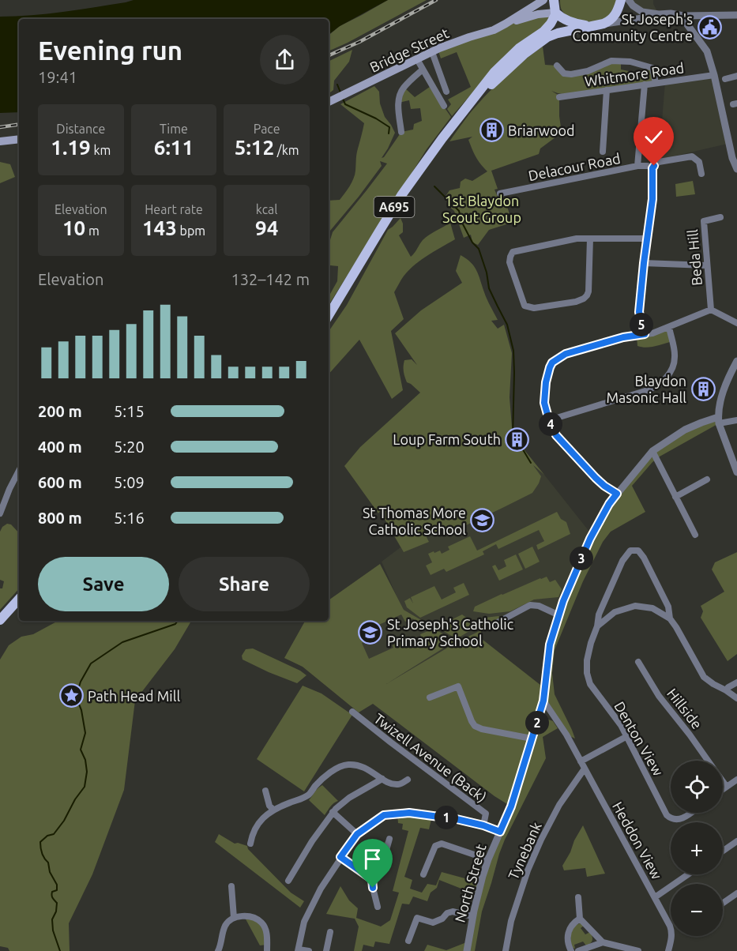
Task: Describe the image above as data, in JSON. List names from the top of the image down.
{
  "streets": {
    "main road": ["Bridge Street", "A695"],
    "street": [
      "Whitmore Road",
      "Delacour Road",
      "Beda Hill",
      "Hillside",
      "Denton View",
      "Twizell Avenue (Back)",
      "Heddon View",
      "Tynebank",
      "North Street"
    ]
  },
  "crossings": [
    ["Bridge Street", "A695"],
    ["Heddon View", "Tynebank"],
    ["Heddon View", "North Street"]
  ],
  "parks": ["1st Blaydon Scout Group"],
  "places": {
    "public building": ["St Joseph's Community Centre"],
    "building": ["Briarwood", "Blaydon Masonic Hall", "Loup Farm South"],
    "school or university": ["St Thomas More Catholic School", "St Joseph's Catholic Primary School"],
    "place": ["Path Head Mill"]
  },
  "page": {
    "heading": ["Evening run", "19:41"],
    "stats": [
      ["Distance", "1.19 km"],
      ["Time", "6:11"],
      ["Pace", "5:12 /km"],
      ["Elevation", "10 m"],
      ["Heart rate", "143 bpm"],
      ["kcal", "94"]
    ],
    "chart": ["Elevation", "132–142 m"],
    "pins": [
      "5",
      "4",
      "3",
      "2",
      "1"
    ],
    "list": [
      {
        "name": "200 m",
        "note": "5:15"
      },
      {
        "name": "400 m",
        "note": "5:20"
      },
      {
        "name": "600 m",
        "note": "5:09"
      },
      {
        "name": "800 m",
        "note": "5:16"
      }
    ],
    "buttons": ["Save", "Share"],
    "map_buttons": ["+", "−"]
  }
}
